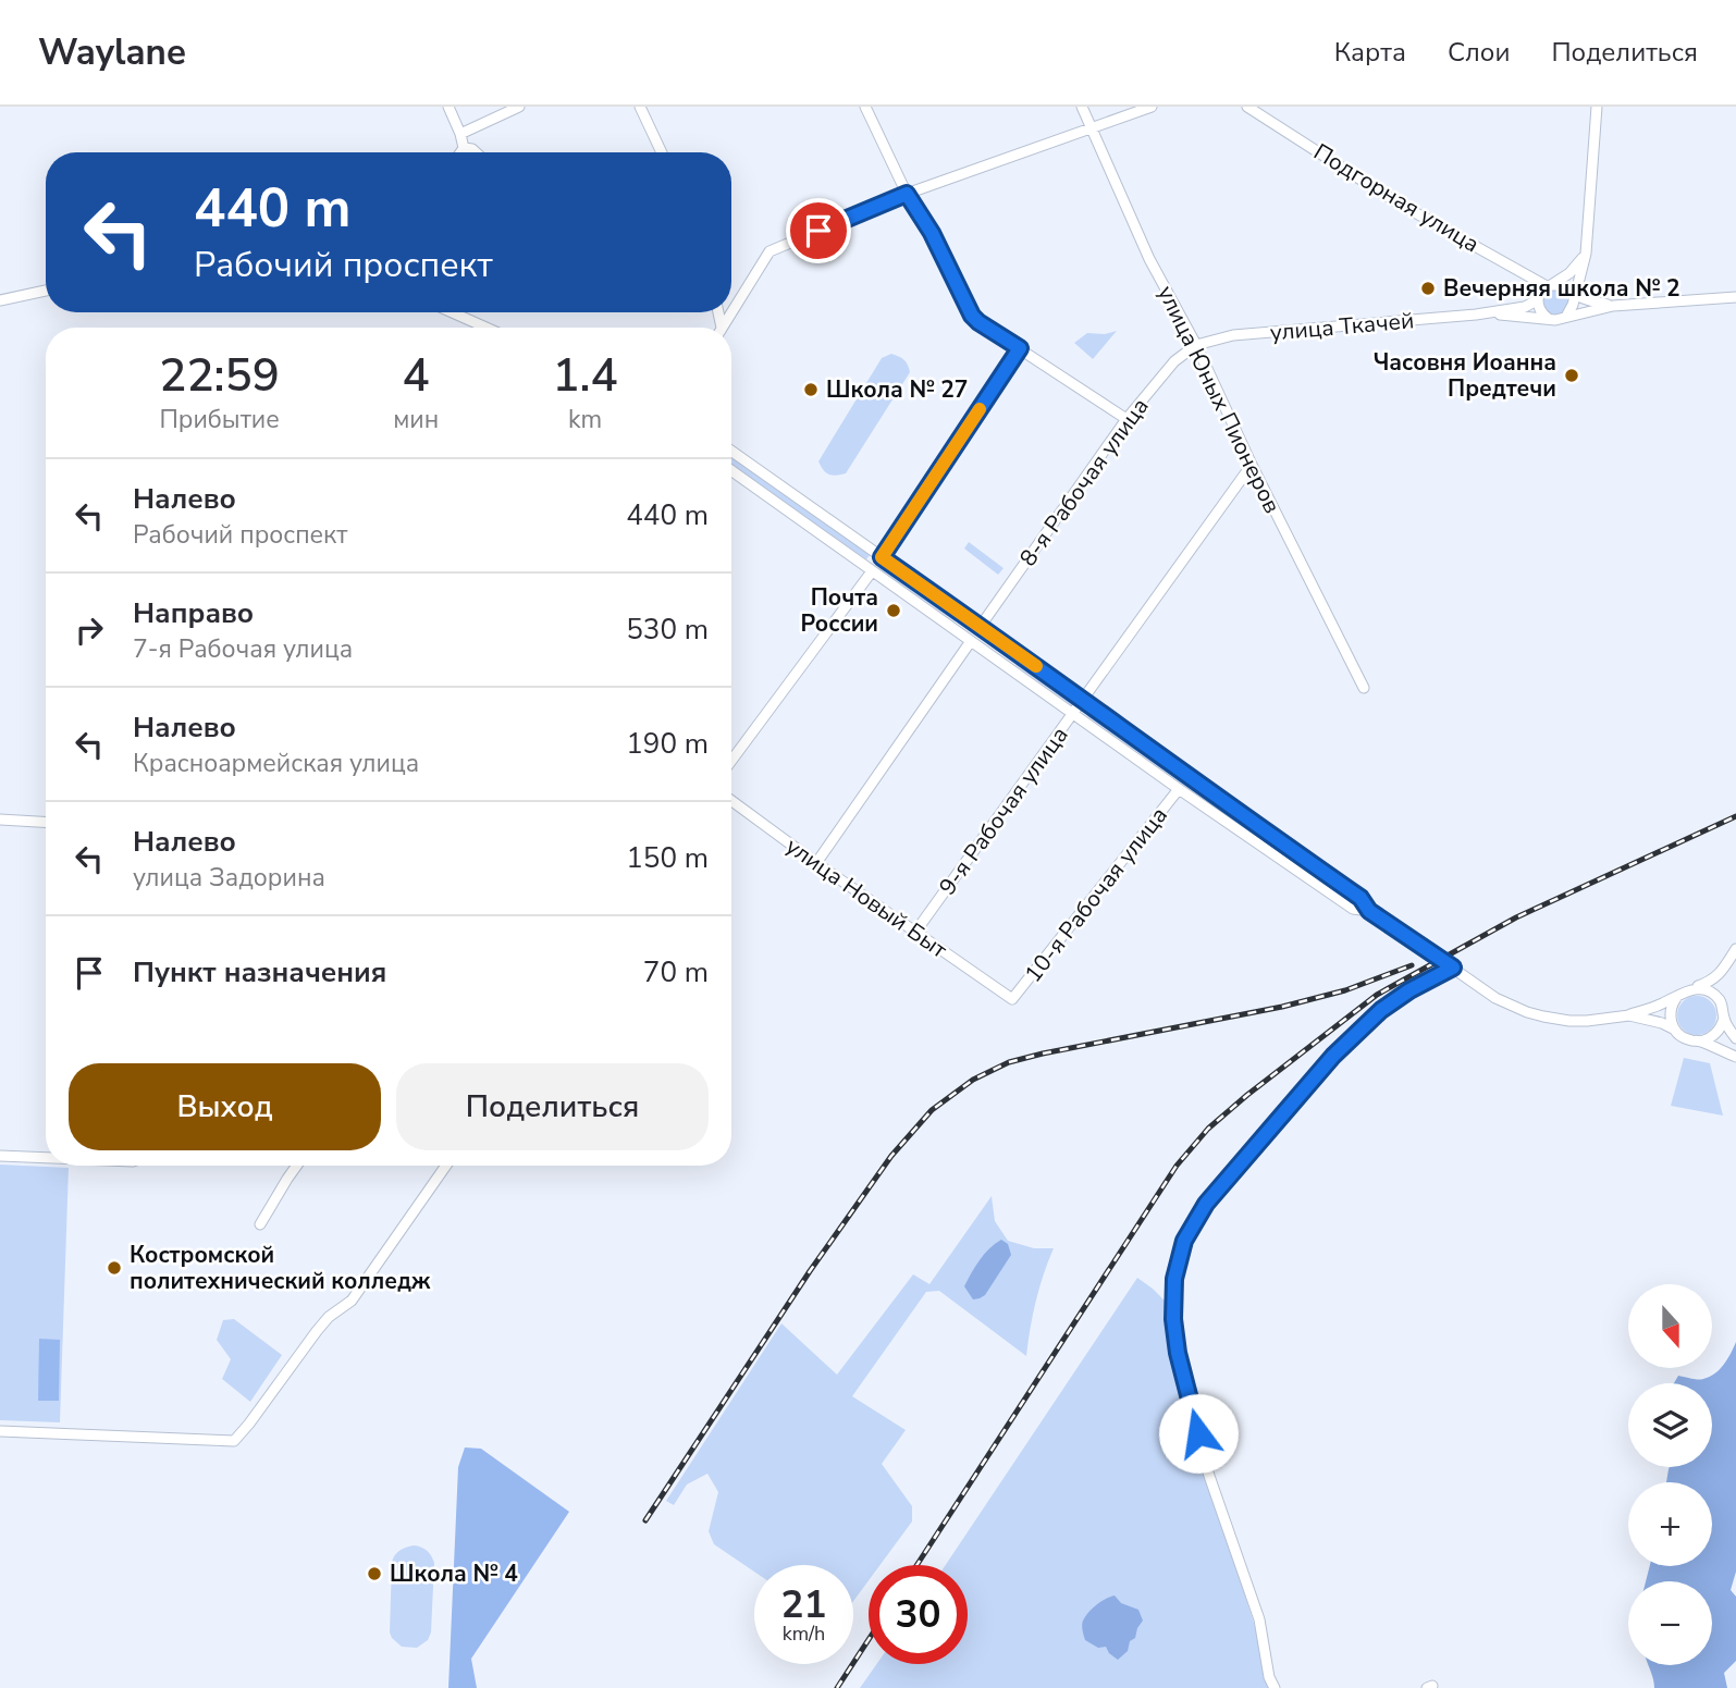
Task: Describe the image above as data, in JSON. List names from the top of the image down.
{
  "streets": {
    "street": [
      "Подгорная улица",
      "улица Ткачей",
      "улица Юных Пионеров",
      "8-я Рабочая улица",
      "9-я Рабочая улица",
      "10-я Рабочая улица",
      "улица Новый Быт"
    ]
  },
  "crossings": [
    ["Подгорная улица", "улица Ткачей"],
    ["улица Ткачей", "улица Юных Пионеров"],
    ["улица Ткачей", "8-я Рабочая улица"],
    ["улица Юных Пионеров", "8-я Рабочая улица"],
    ["улица Юных Пионеров", "9-я Рабочая улица"],
    ["9-я Рабочая улица", "улица Новый Быт"],
    ["10-я Рабочая улица", "улица Новый Быт"]
  ],
  "places": [
    "Вечерняя школа № 2",
    "Часовня Иоанна Предтечи",
    "Школа № 27",
    "Почта России",
    "Костромской политехнический колледж",
    "Школа № 4"
  ],
  "north": "bottom",
  "page": {
    "header": "Waylane",
    "nav": ["Карта", "Слои", "Поделиться"],
    "turn": ["440 m", "Рабочий проспект"],
    "eta": [
      "22:59",
      "Прибытие",
      "4",
      "мин",
      "1.4",
      "km"
    ],
    "list": [
      {
        "name": "Налево",
        "note": "Рабочий проспект",
        "value": "440 m"
      },
      {
        "name": "Направо",
        "note": "7-я Рабочая улица",
        "value": "530 m"
      },
      {
        "name": "Налево",
        "note": "Красноармейская улица",
        "value": "190 m"
      },
      {
        "name": "Налево",
        "note": "улица Задорина",
        "value": "150 m"
      },
      {
        "name": "Пункт назначения",
        "value": "70 m"
      }
    ],
    "buttons": ["Выход", "Поделиться"],
    "map_buttons": ["+", "−"],
    "speed": "21 km/h",
    "limit": "30"
  }
}
